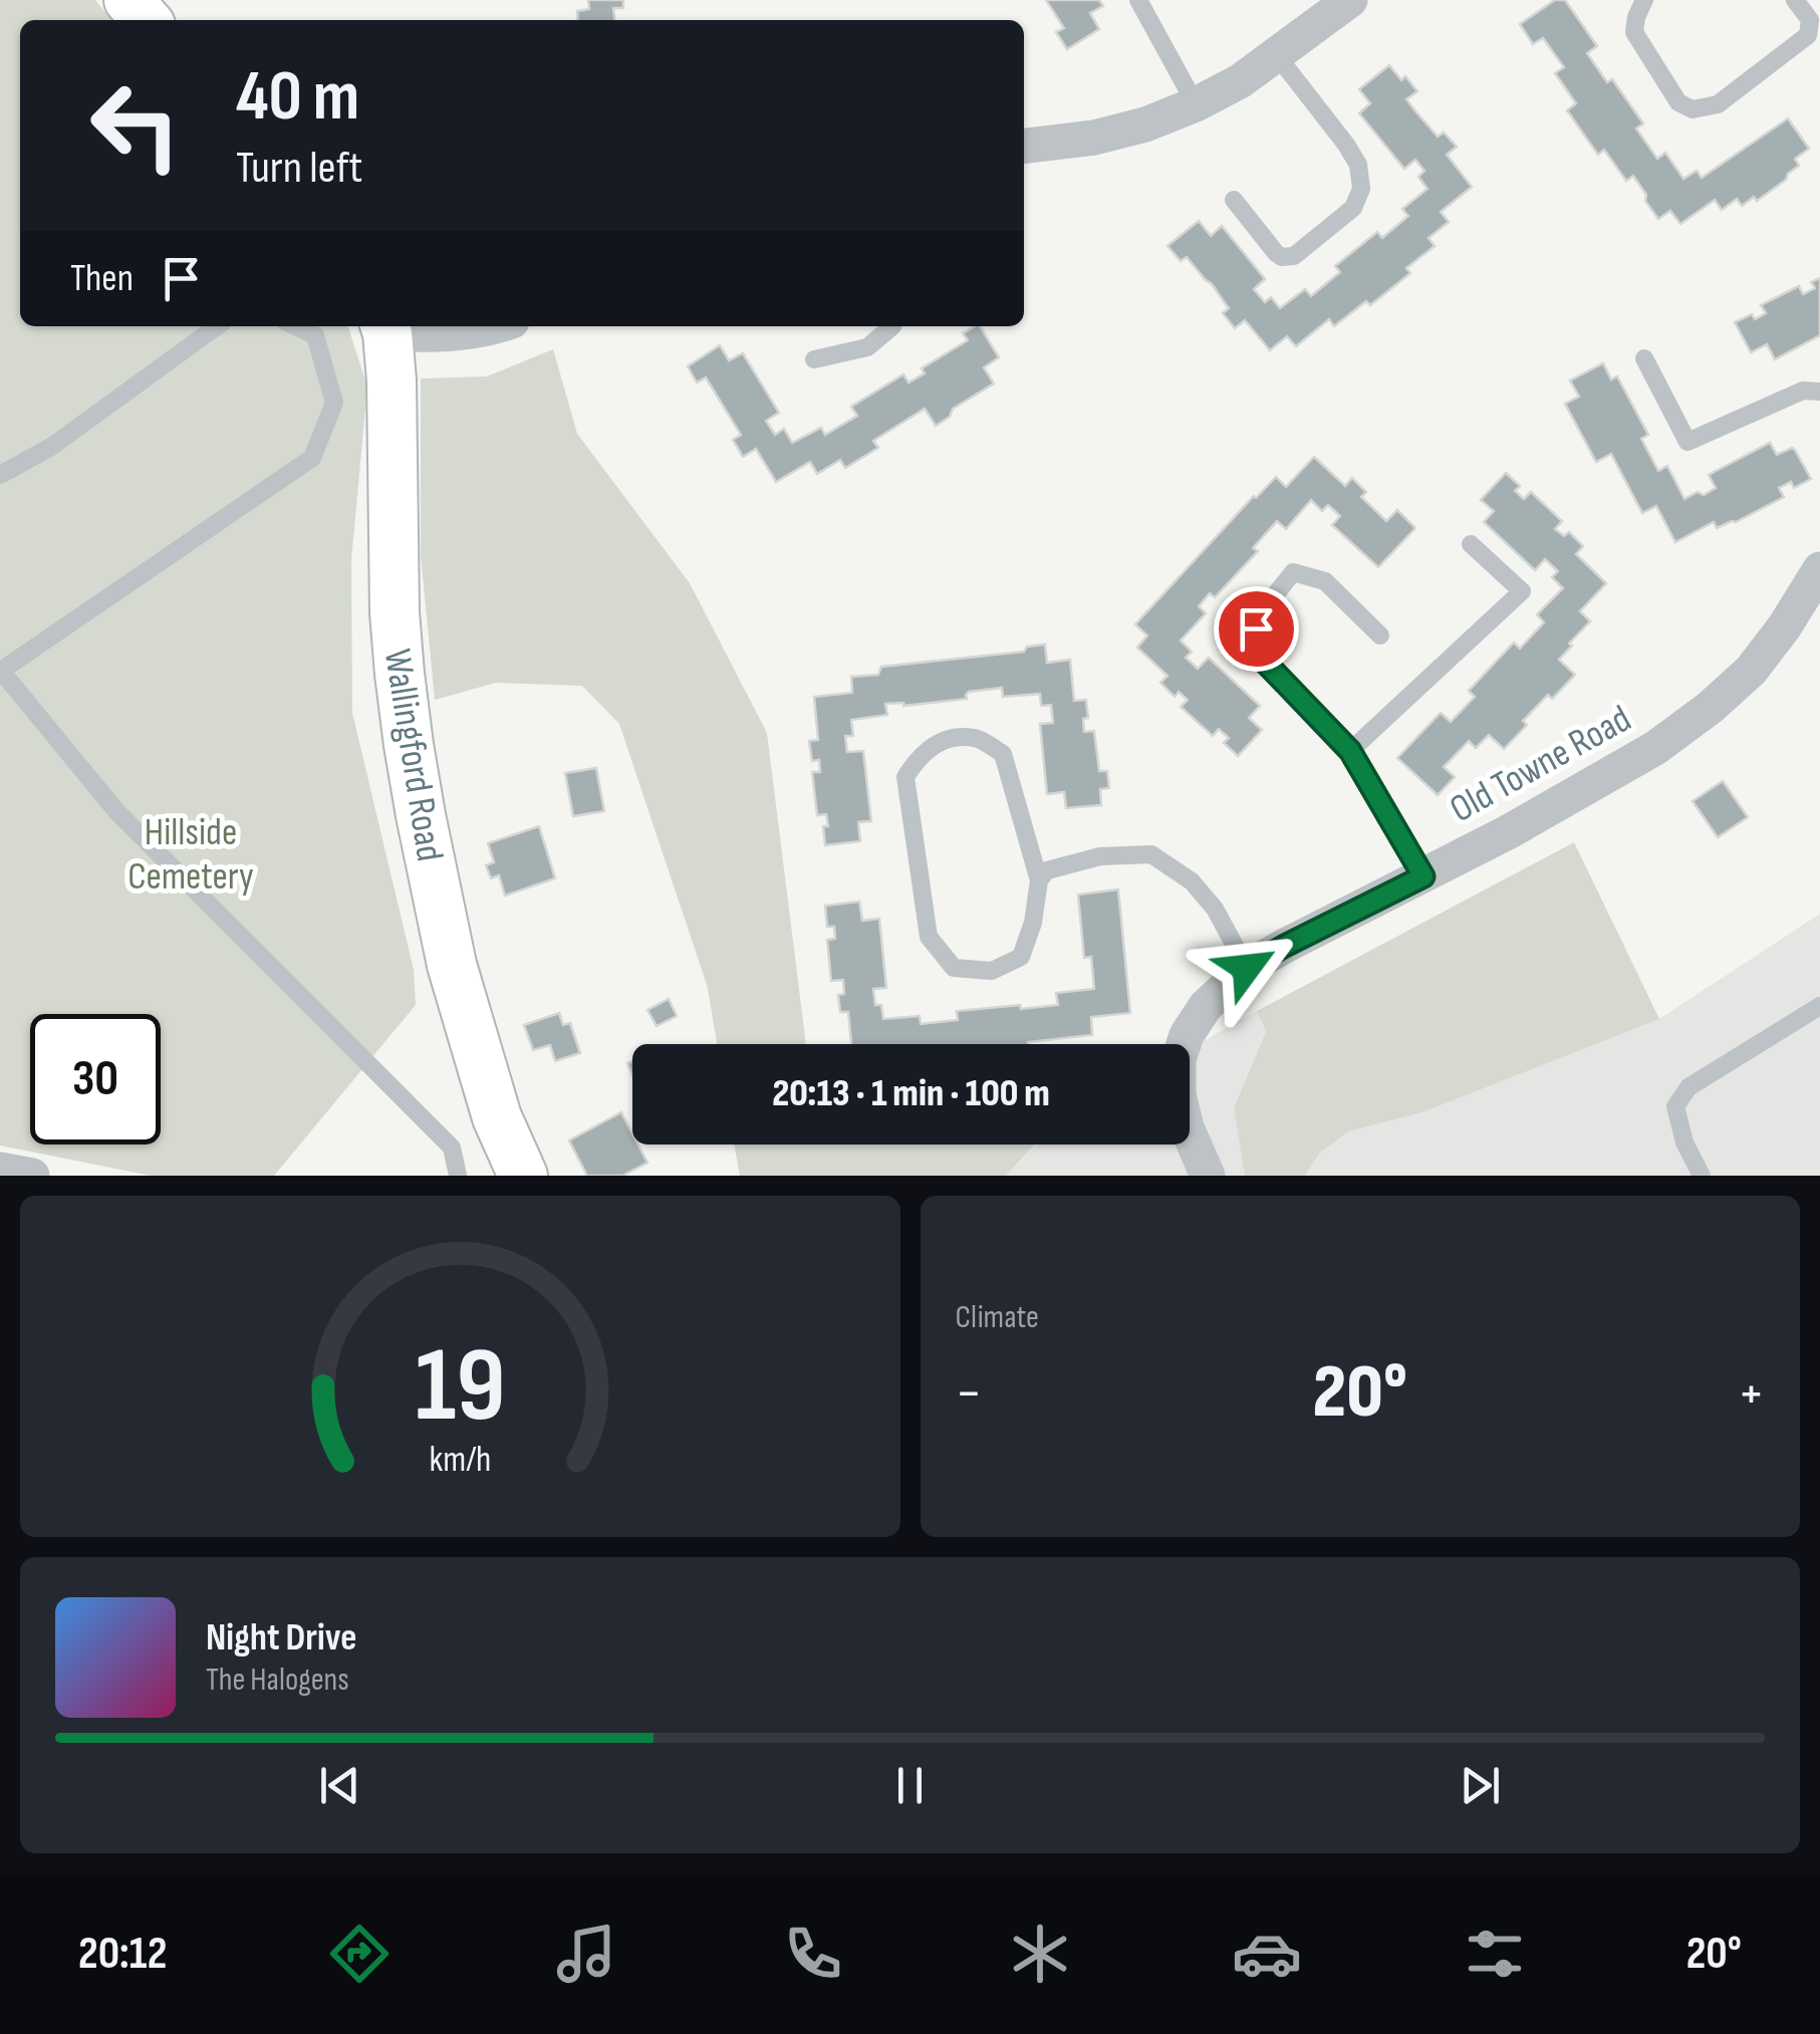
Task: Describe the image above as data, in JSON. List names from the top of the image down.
{
  "streets": {
    "street": ["Wallingford Road", "Old Towne Road"]
  },
  "parks": ["Hillside Cemetery"],
  "page": {
    "turn": ["40 m", "Turn left"],
    "then": "Then",
    "limit": "30",
    "trip": "20:13 · 1 min · 100 m",
    "tile": "Climate",
    "heat": ["−", "20°", "+"],
    "song": ["Night Drive", "The Halogens"],
    "tabs": ["20:12", "20°"],
    "gauge": ["19", "km/h"]
  }
}
